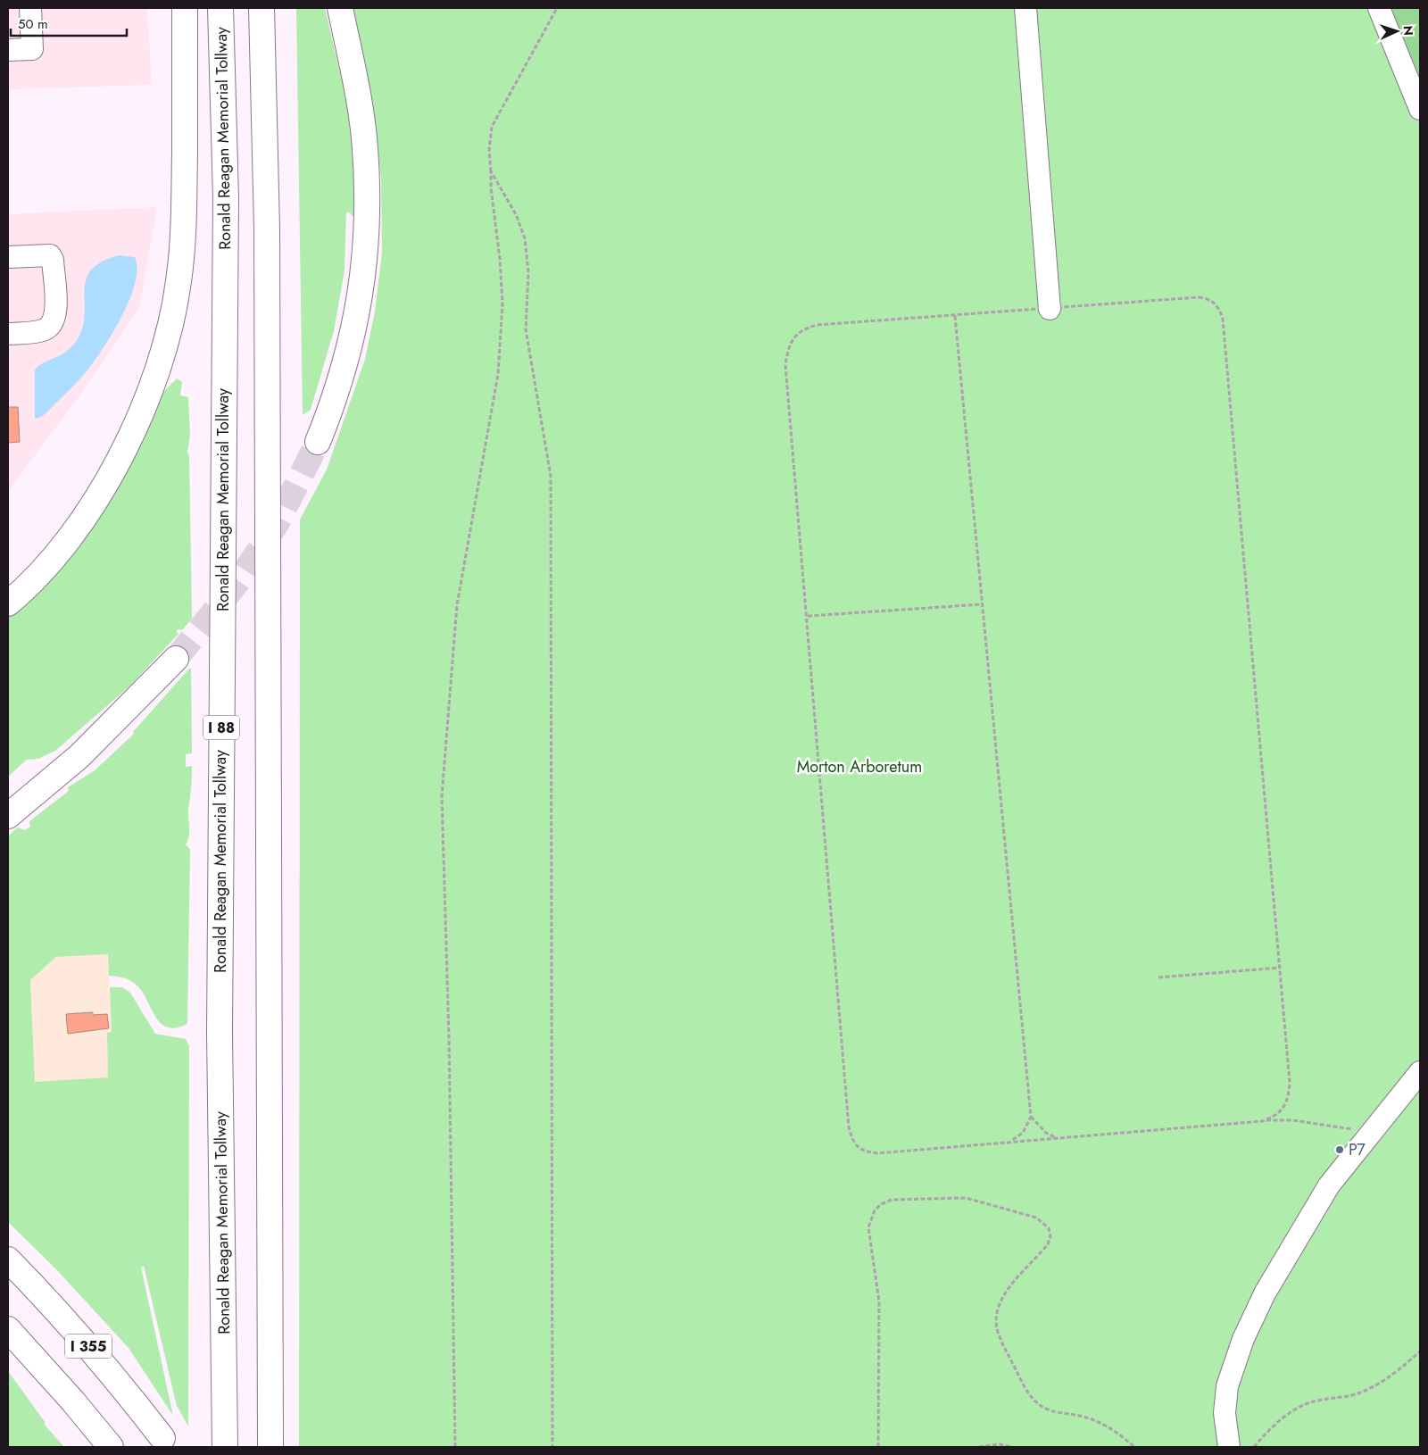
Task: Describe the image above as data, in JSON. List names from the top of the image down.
{
  "streets": {
    "highway": ["Ronald Reagan Memorial Tollway", "I 88", "I 355"]
  },
  "parks": ["Morton Arboretum"],
  "places": ["P7"],
  "scale_bar": "50 m",
  "north": "right"
}
